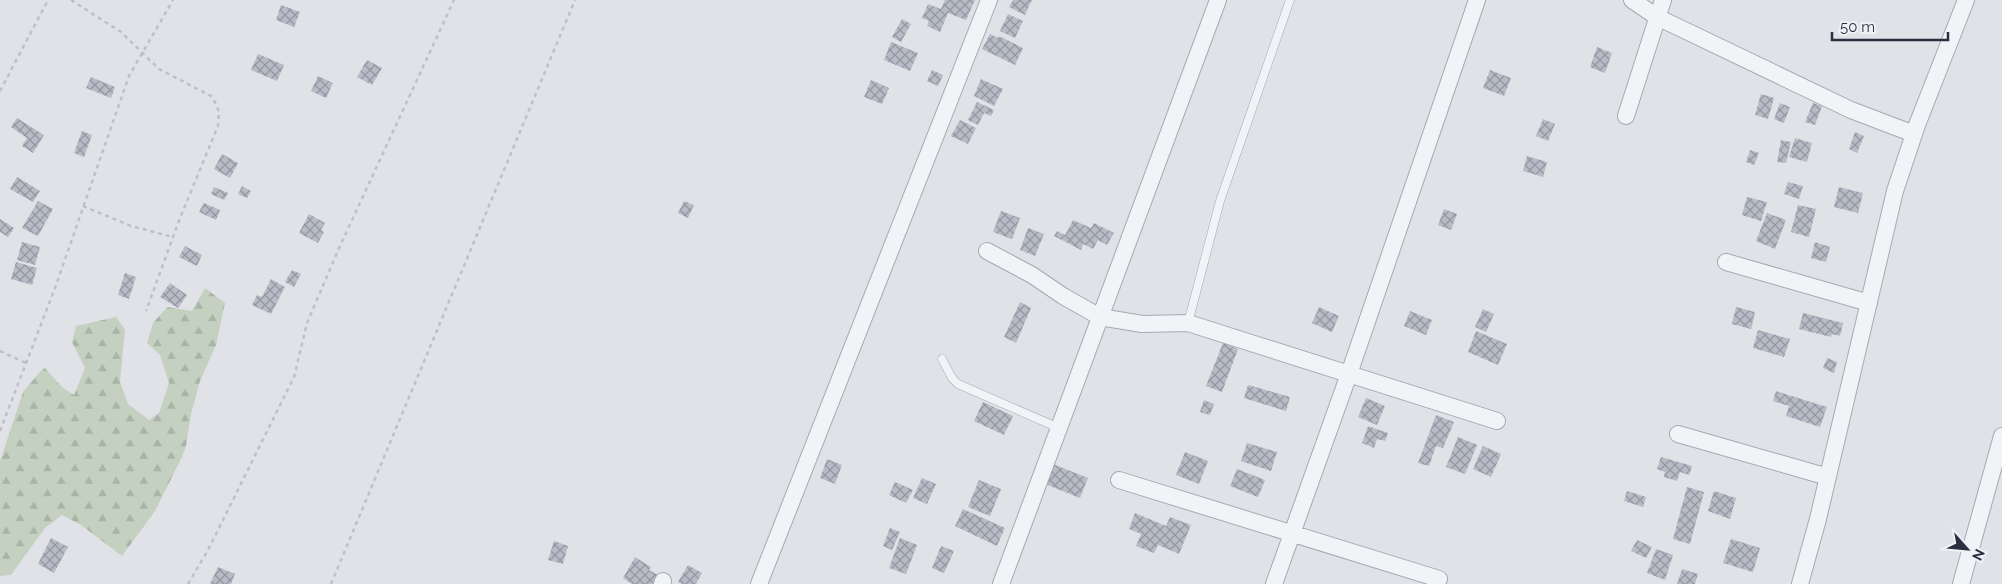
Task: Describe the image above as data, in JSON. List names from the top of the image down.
{
  "scale_bar": "50 m",
  "north": "bottom right"
}
